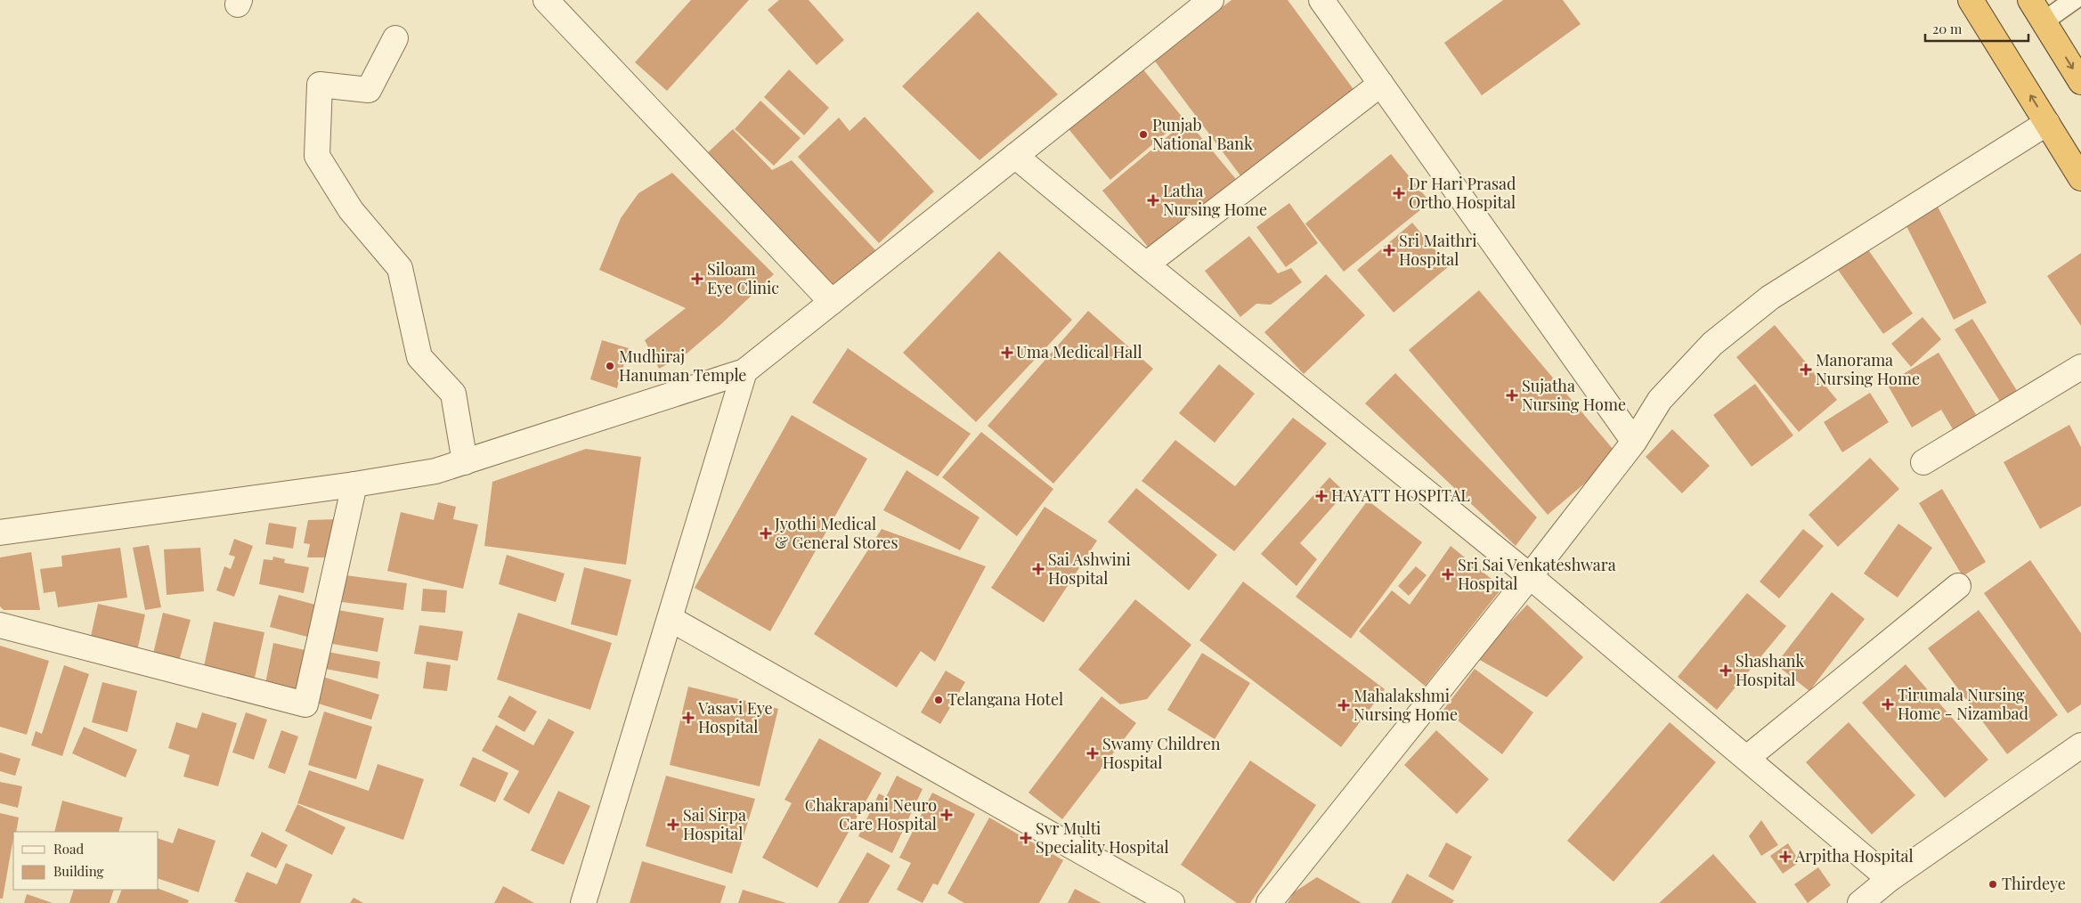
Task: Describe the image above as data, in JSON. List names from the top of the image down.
{
  "places": {
    "other": [
      "Punjab National Bank",
      "Mudhiraj Hanuman Temple",
      "Telangana Hotel",
      "Thirdeye"
    ],
    "health": [
      "Dr Hari Prasad Ortho Hospital",
      "Latha Nursing Home",
      "Sri Maithri Hospital",
      "Siloam Eye Clinic",
      "Uma Medical Hall",
      "Manorama Nursing Home",
      "Sujatha Nursing Home",
      "HAYATT HOSPITAL",
      "Jyothi Medical & General Stores",
      "Sai Ashwini Hospital",
      "Sri Sai Venkateshwara Hospital",
      "Shashank Hospital",
      "Tirumala Nursing Home - Nizambad",
      "Mahalakshmi Nursing Home",
      "Vasavi Eye Hospital",
      "Swamy Children Hospital",
      "Chakrapani Neuro Care Hospital",
      "Sai Sirpa Hospital",
      "Svr Multi Speciality Hospital",
      "Arpitha Hospital"
    ]
  },
  "legend": ["Road", "Building"],
  "scale_bar": "20 m"
}
